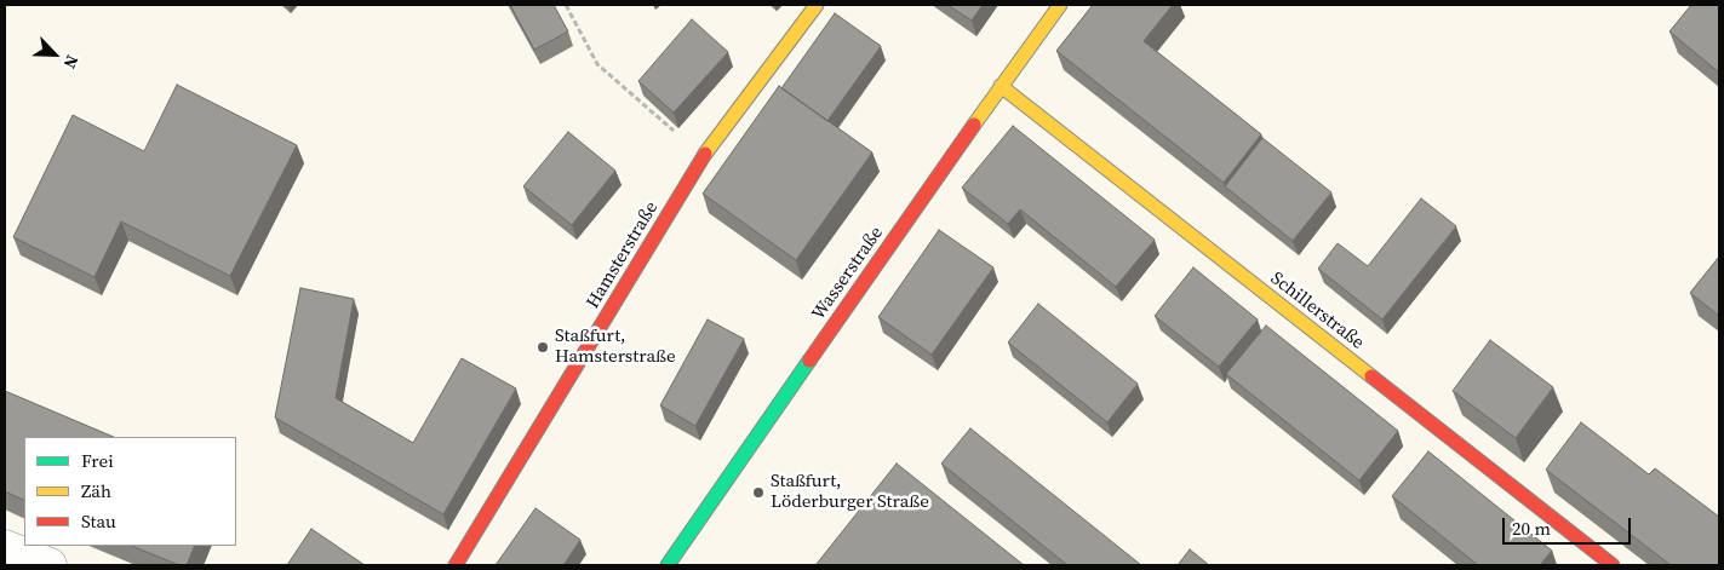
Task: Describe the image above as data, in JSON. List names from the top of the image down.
{
  "streets": {
    "street": ["Hamsterstraße", "Wasserstraße", "Schillerstraße"]
  },
  "crossings": [
    ["Wasserstraße", "Schillerstraße"]
  ],
  "places": ["Staßfurt, Hamsterstraße", "Staßfurt, Löderburger Straße"],
  "legend": ["Frei", "Zäh", "Stau"],
  "scale_bar": "20 m",
  "north": "bottom right"
}
